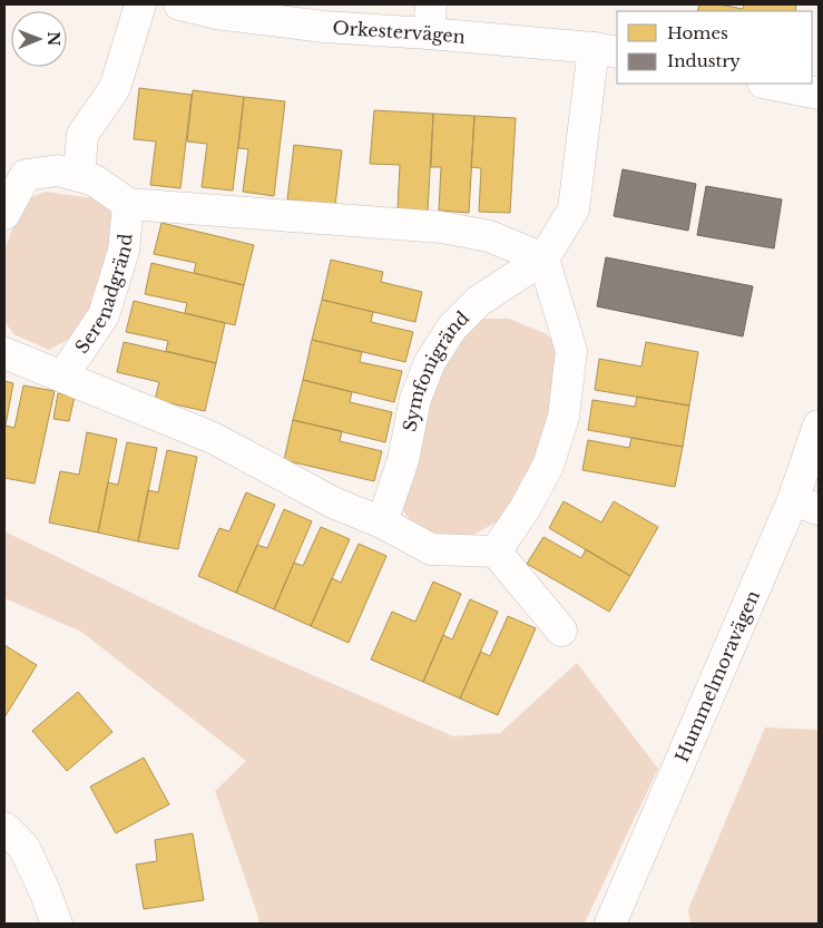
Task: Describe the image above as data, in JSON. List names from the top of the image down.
{
  "streets": {
    "street": [
      "Orkestervägen",
      "Serenadgränd",
      "Symfonigränd",
      "Hummelmoravägen"
    ]
  },
  "crossings": [
    ["Orkestervägen", "Symfonigränd"]
  ],
  "legend": ["Homes", "Industry"],
  "north": "right"
}
